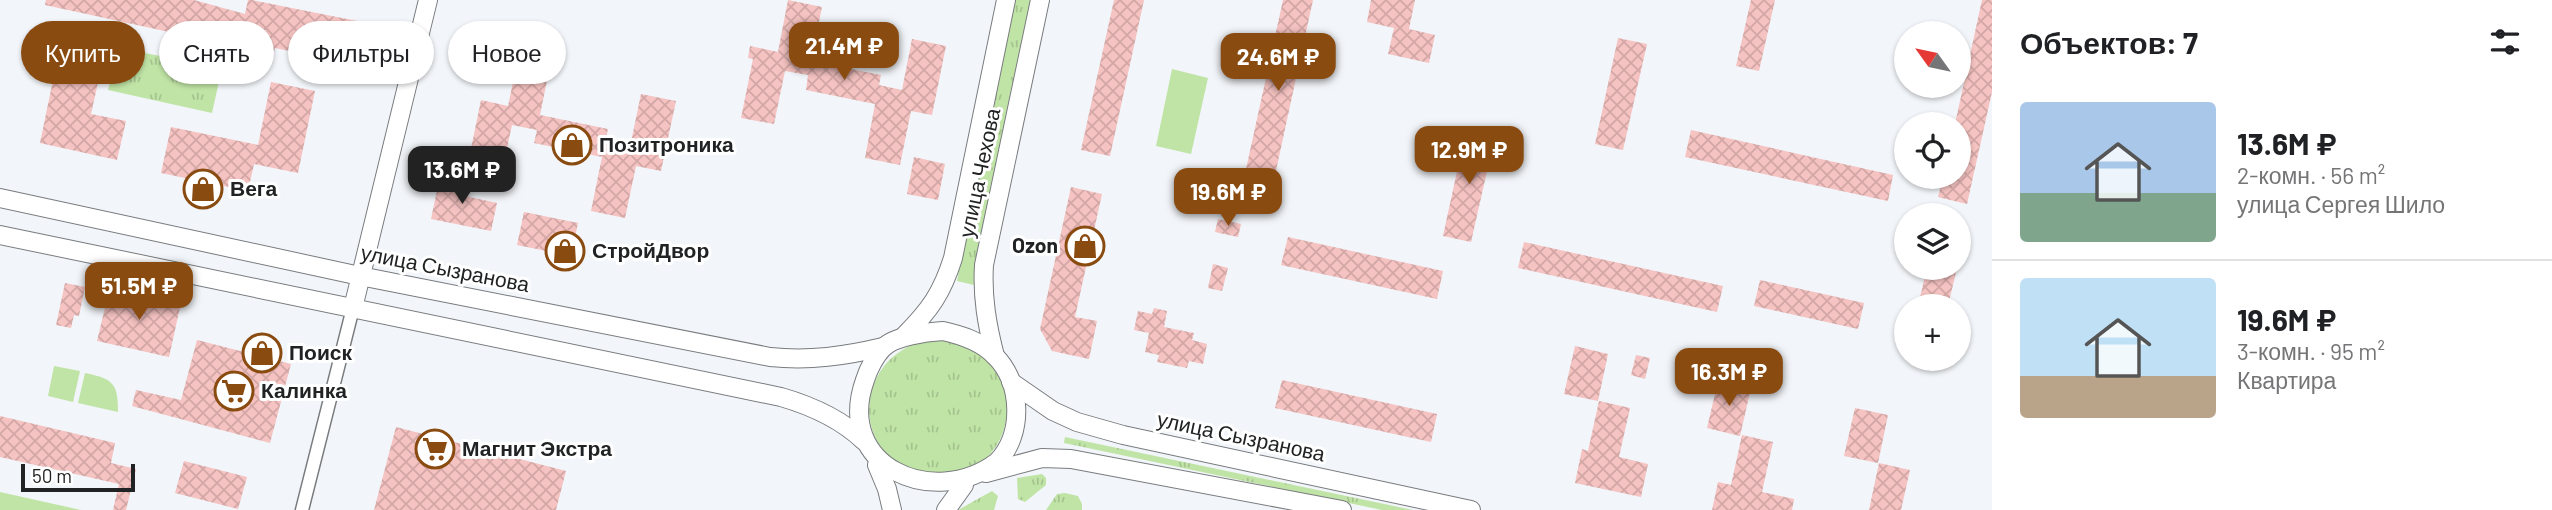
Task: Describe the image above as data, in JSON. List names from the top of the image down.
{
  "streets": {
    "main road": ["улица Чехова", "улица Сызранова"]
  },
  "crossings": [
    ["улица Чехова", "улица Сызранова"]
  ],
  "places": {
    "shop": [
      "Позитроника",
      "Вега",
      "Ozon",
      "СтройДвор",
      "Поиск"
    ],
    "supermarket": ["Калинка", "Магнит Экстра"]
  },
  "scale_bar": "50 m",
  "north": "top left",
  "page": {
    "heading": "Объектов: 7",
    "map_buttons": "+",
    "chip": [
      "Купить",
      "Снять",
      "Фильтры",
      "Новое"
    ],
    "price": [
      "21.4M ₽",
      "24.6M ₽",
      "12.9M ₽",
      "13.6M ₽",
      "19.6M ₽",
      "51.5M ₽",
      "16.3M ₽"
    ],
    "list": [
      {
        "name": "13.6M ₽",
        "note": "2-комн. · 56 m² · улица Сергея Шило"
      },
      {
        "name": "19.6M ₽",
        "note": "3-комн. · 95 m² · Квартира"
      }
    ],
    "scale": "50 m"
  }
}
